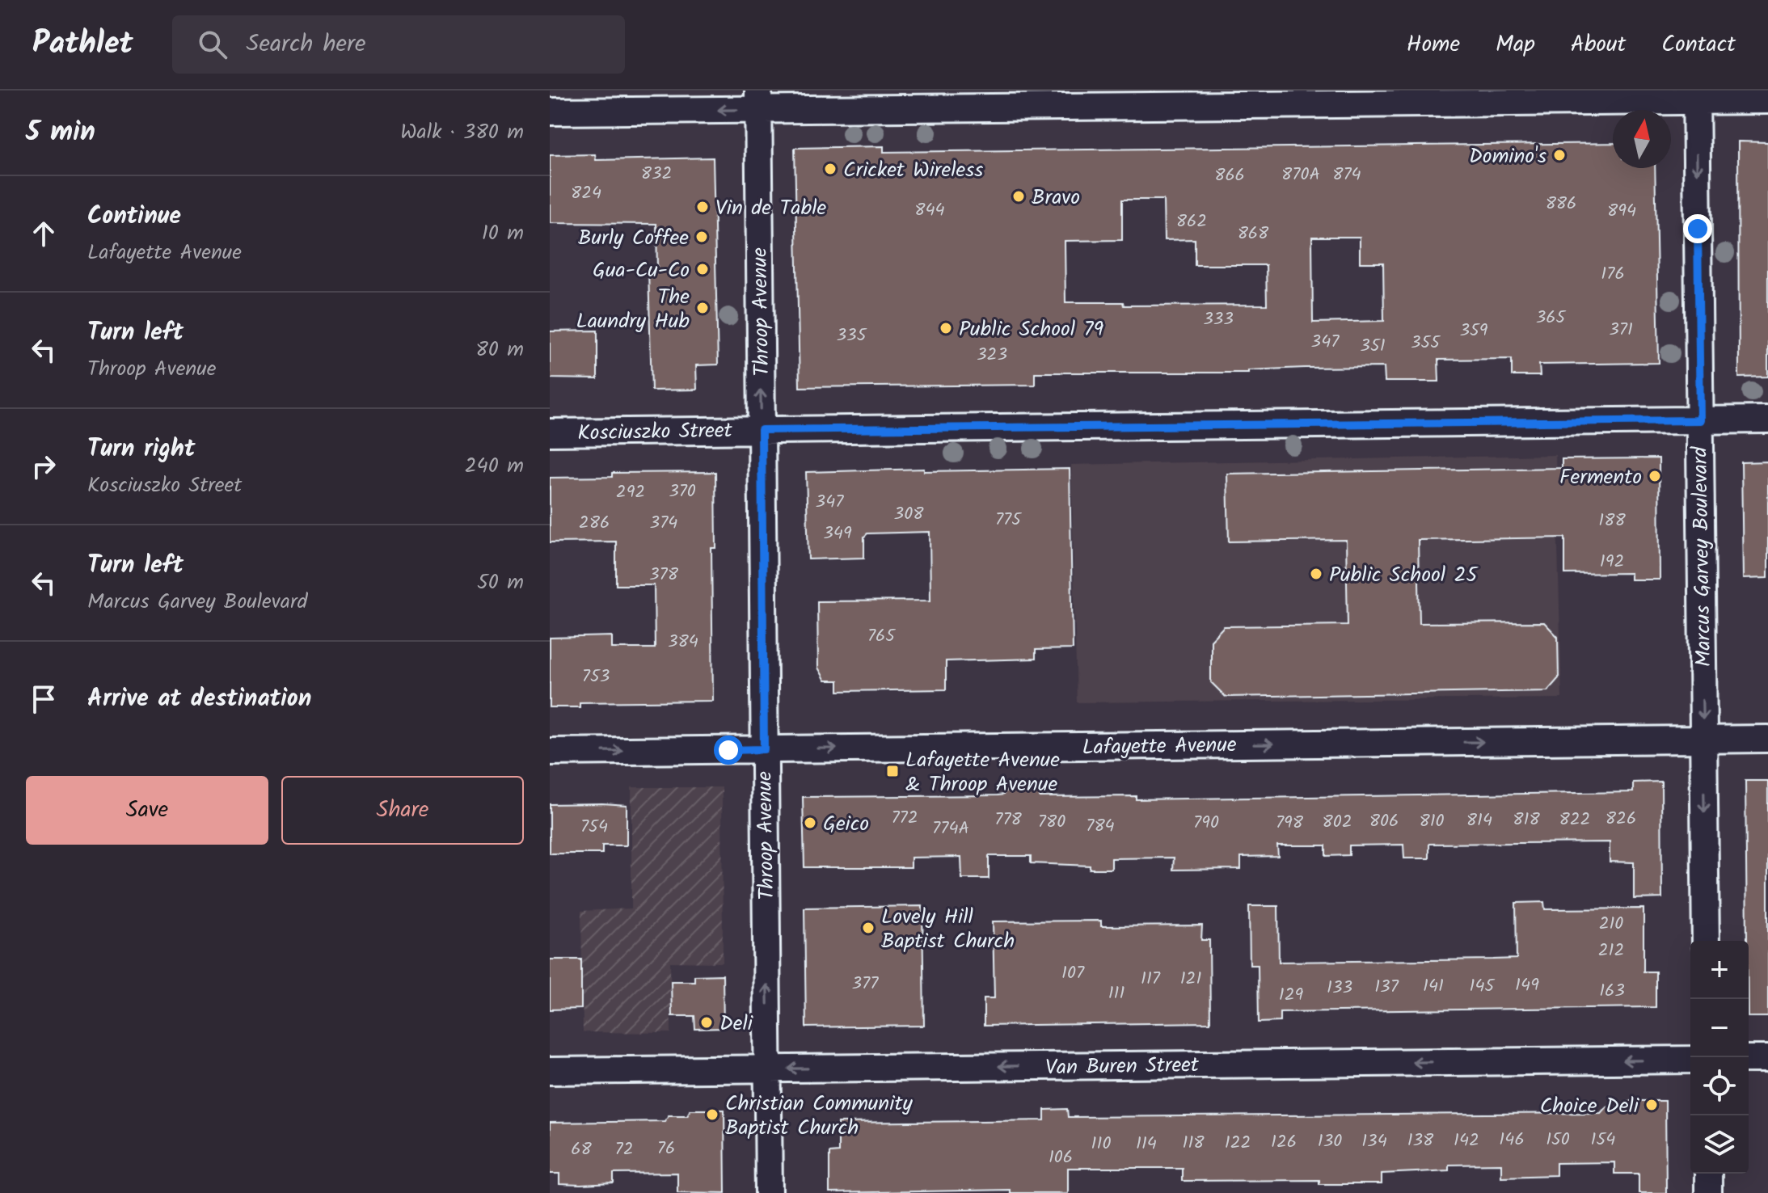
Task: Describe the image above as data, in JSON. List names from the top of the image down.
{
  "streets": {
    "street": [
      "Throop Avenue",
      "Kosciuszko Street",
      "Marcus Garvey Boulevard",
      "Lafayette Avenue",
      "Van Buren Street"
    ]
  },
  "crossings": [
    ["Throop Avenue", "Kosciuszko Street"],
    ["Throop Avenue", "Lafayette Avenue"],
    ["Throop Avenue", "Van Buren Street"],
    ["Kosciuszko Street", "Marcus Garvey Boulevard"],
    ["Marcus Garvey Boulevard", "Lafayette Avenue"]
  ],
  "one_way": [
    "Throop Avenue",
    "Marcus Garvey Boulevard",
    "Lafayette Avenue",
    "Van Buren Street"
  ],
  "places": {
    "other": [
      "Domino's",
      "Cricket Wireless",
      "Bravo",
      "Vin de Table",
      "Burly Coffee",
      "Gua-Cu-Co",
      "The Laundry Hub",
      "Public School 79",
      "Fermento",
      "Public School 25",
      "Geico",
      "Lovely Hill Baptist Church",
      "Deli",
      "Choice Deli",
      "Christian Community Baptist Church"
    ],
    "transit": ["Lafayette Avenue & Throop Avenue"]
  },
  "house_numbers": [
    "832",
    "870A",
    "874",
    "866",
    "824",
    "886",
    "844",
    "894",
    "862",
    "868",
    "176",
    "365",
    "333",
    "371",
    "359",
    "335",
    "347",
    "355",
    "351",
    "323",
    "370",
    "292",
    "347",
    "308",
    "775",
    "188",
    "286",
    "374",
    "349",
    "192",
    "378",
    "765",
    "384",
    "753",
    "772",
    "826",
    "778",
    "818",
    "822",
    "814",
    "806",
    "810",
    "780",
    "802",
    "790",
    "798",
    "784",
    "754",
    "774A",
    "210",
    "212",
    "107",
    "117",
    "121",
    "377",
    "149",
    "141",
    "145",
    "137",
    "133",
    "163",
    "111",
    "129",
    "146",
    "150",
    "154",
    "138",
    "142",
    "130",
    "134",
    "126",
    "118",
    "122",
    "110",
    "114",
    "76",
    "68",
    "72",
    "106"
  ],
  "north": "top",
  "page": {
    "header": "Pathlet",
    "search": "Search here",
    "nav": [
      "Home",
      "Map",
      "About",
      "Contact"
    ],
    "heading": ["5 min", "Walk · 380 m"],
    "list": [
      ["Continue", "Lafayette Avenue", "10 m"],
      ["Turn left", "Throop Avenue", "80 m"],
      ["Turn right", "Kosciuszko Street", "240 m"],
      ["Turn left", "Marcus Garvey Boulevard", "50 m"],
      "Arrive at destination"
    ],
    "buttons": ["Save", "Share"],
    "map_buttons": ["+", "−"]
  }
}
